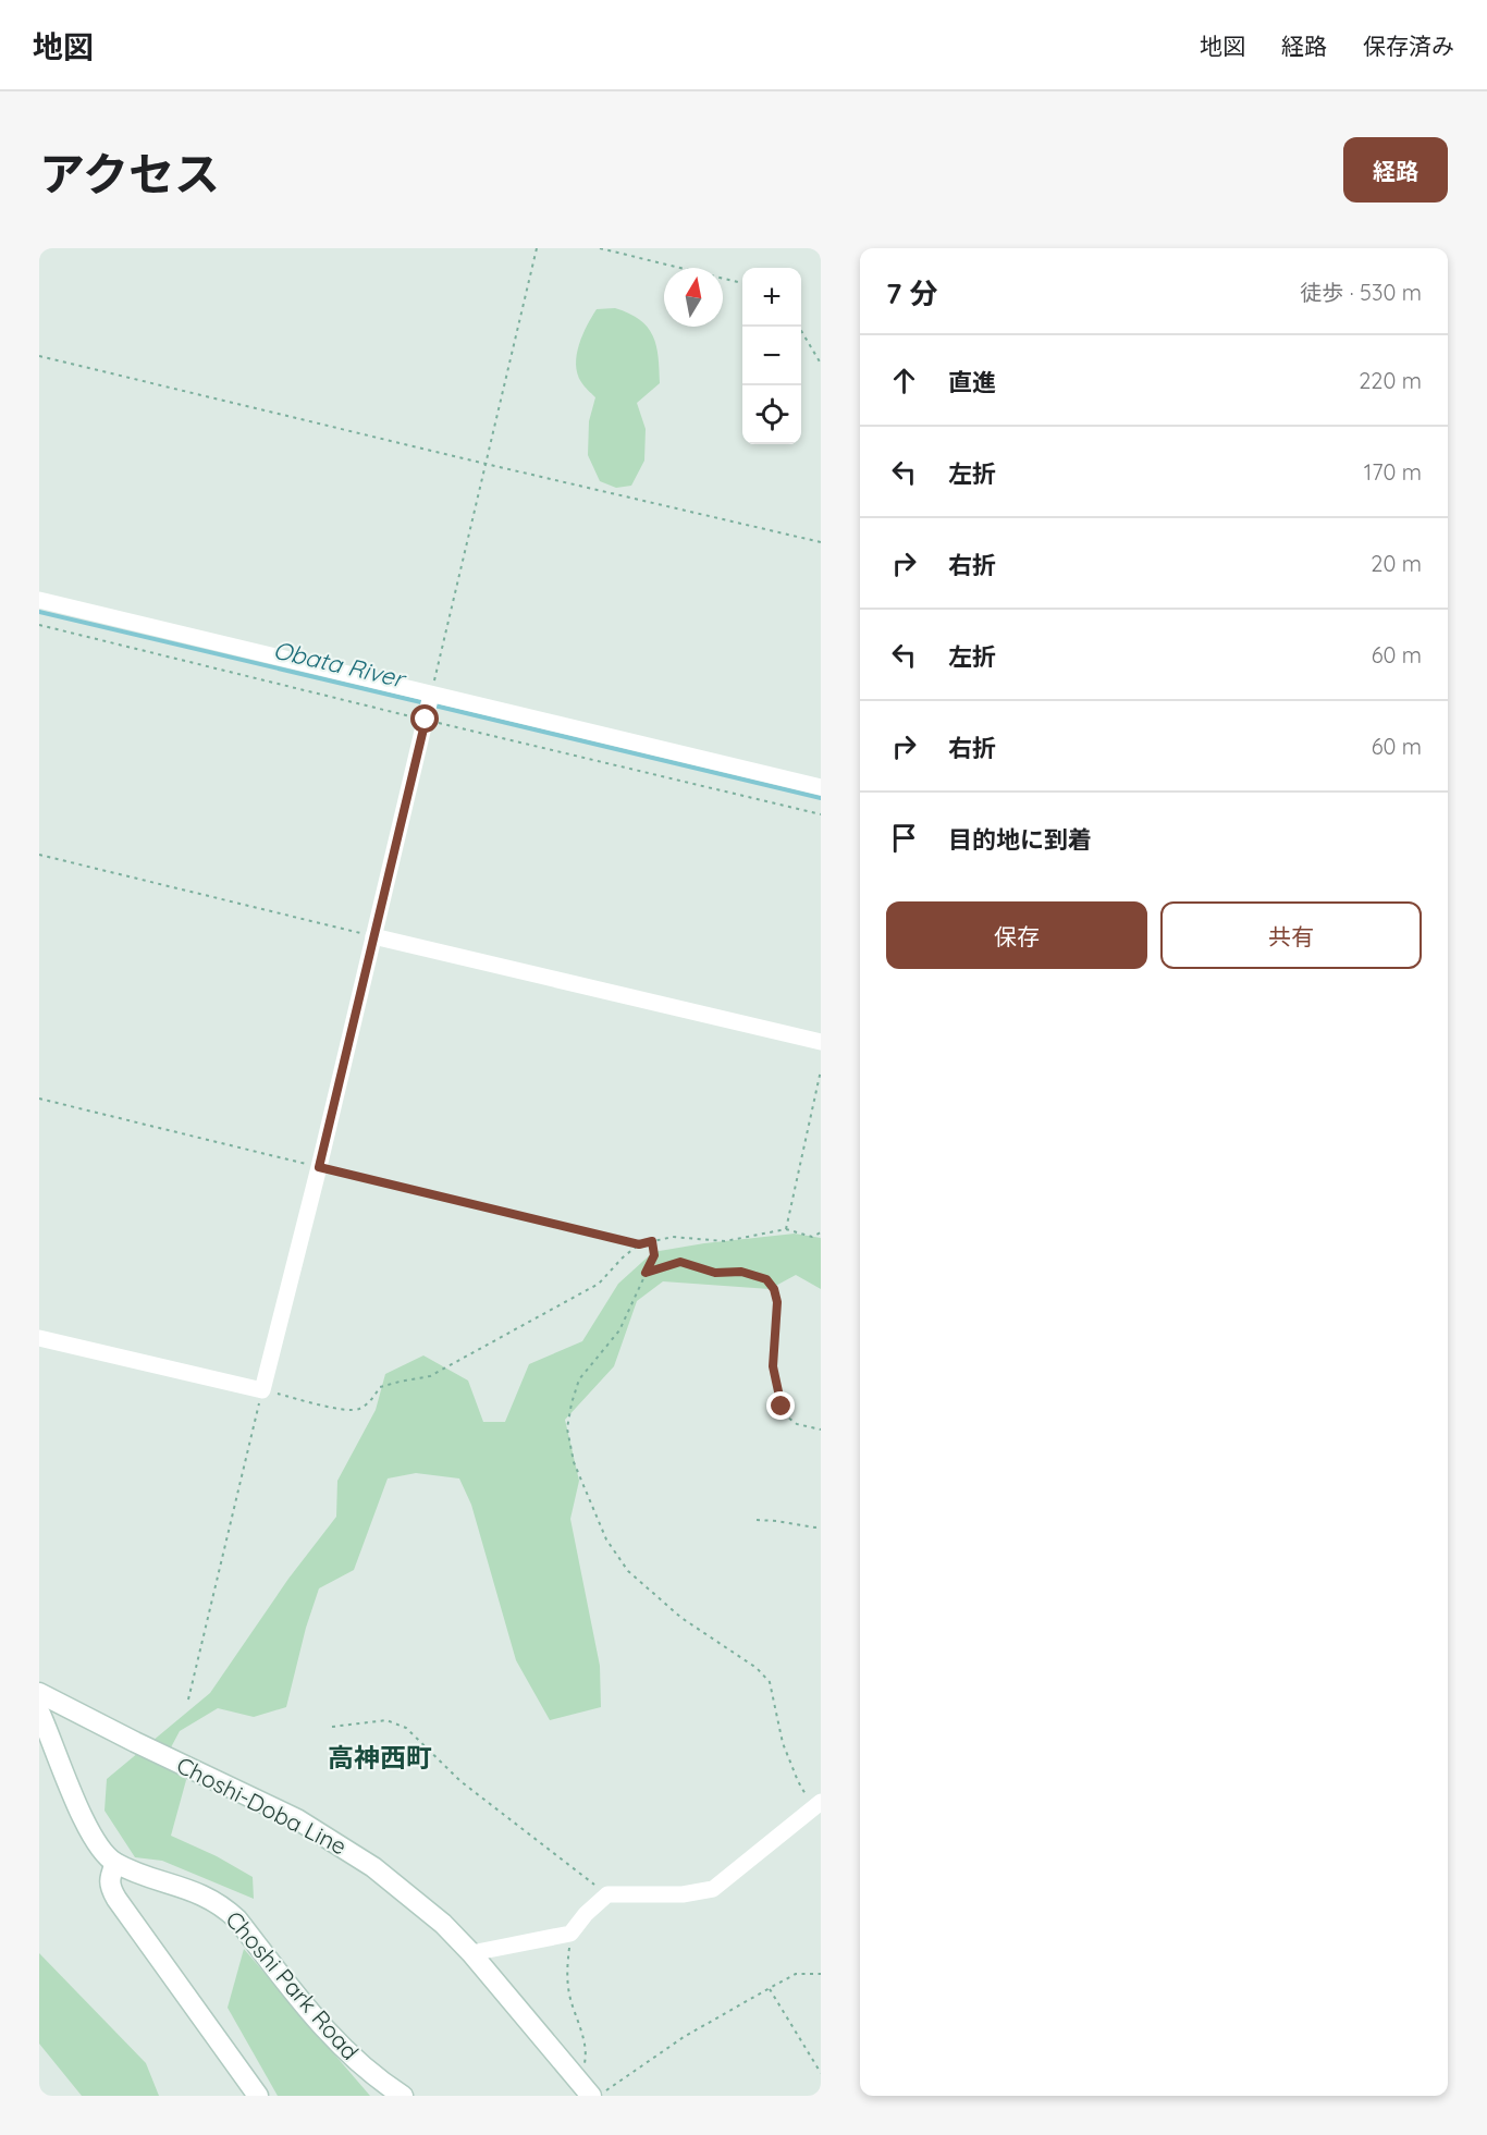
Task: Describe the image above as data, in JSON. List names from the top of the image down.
{
  "streets": {
    "main road": ["Choshi-Doba Line", "Choshi Park Road"]
  },
  "districts": ["高神西町"],
  "water": ["Obata River"],
  "north": "top",
  "page": {
    "header": "地図",
    "nav": ["地図", "経路", "保存済み"],
    "title": "アクセス",
    "buttons": [
      "経路",
      ["保存", "共有"]
    ],
    "heading": ["7 分", "徒歩 · 530 m"],
    "map_buttons": ["+", "−"],
    "list": [
      ["直進", "220 m"],
      ["左折", "170 m"],
      ["右折", "20 m"],
      ["左折", "60 m"],
      ["右折", "60 m"],
      "目的地に到着"
    ]
  }
}
